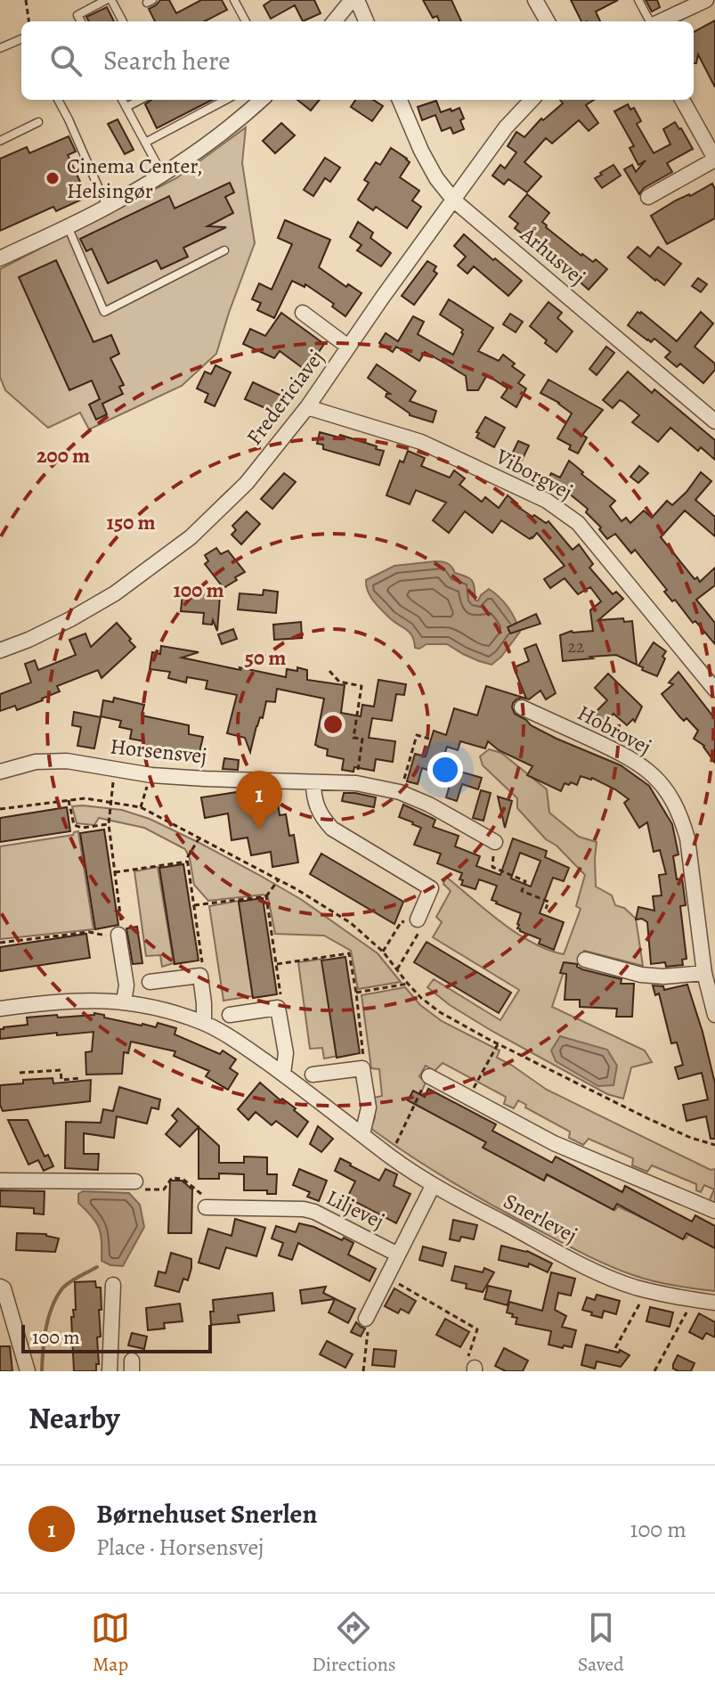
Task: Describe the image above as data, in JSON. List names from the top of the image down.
{
  "streets": {
    "street": [
      "Århusvej",
      "Fredericiavej",
      "Viborgvej",
      "Hobrovej",
      "Horsensvej",
      "Liljevej",
      "Snerlevej"
    ]
  },
  "crossings": [
    ["Århusvej", "Fredericiavej"],
    ["Fredericiavej", "Viborgvej"]
  ],
  "places": ["Cinema Center, Helsingør"],
  "house_numbers": ["22"],
  "scale_bar": "100 m",
  "page": {
    "search": "Search here",
    "pins": "1",
    "scale": "100 m",
    "heading": "Nearby",
    "list": [
      {
        "mark": "1",
        "name": "Børnehuset Snerlen",
        "note": "Place · Horsensvej",
        "value": "100 m"
      }
    ],
    "nav": ["Map", "Directions", "Saved"]
  },
  "rings": [
    "200 m",
    "150 m",
    "100 m",
    "50 m"
  ]
}
